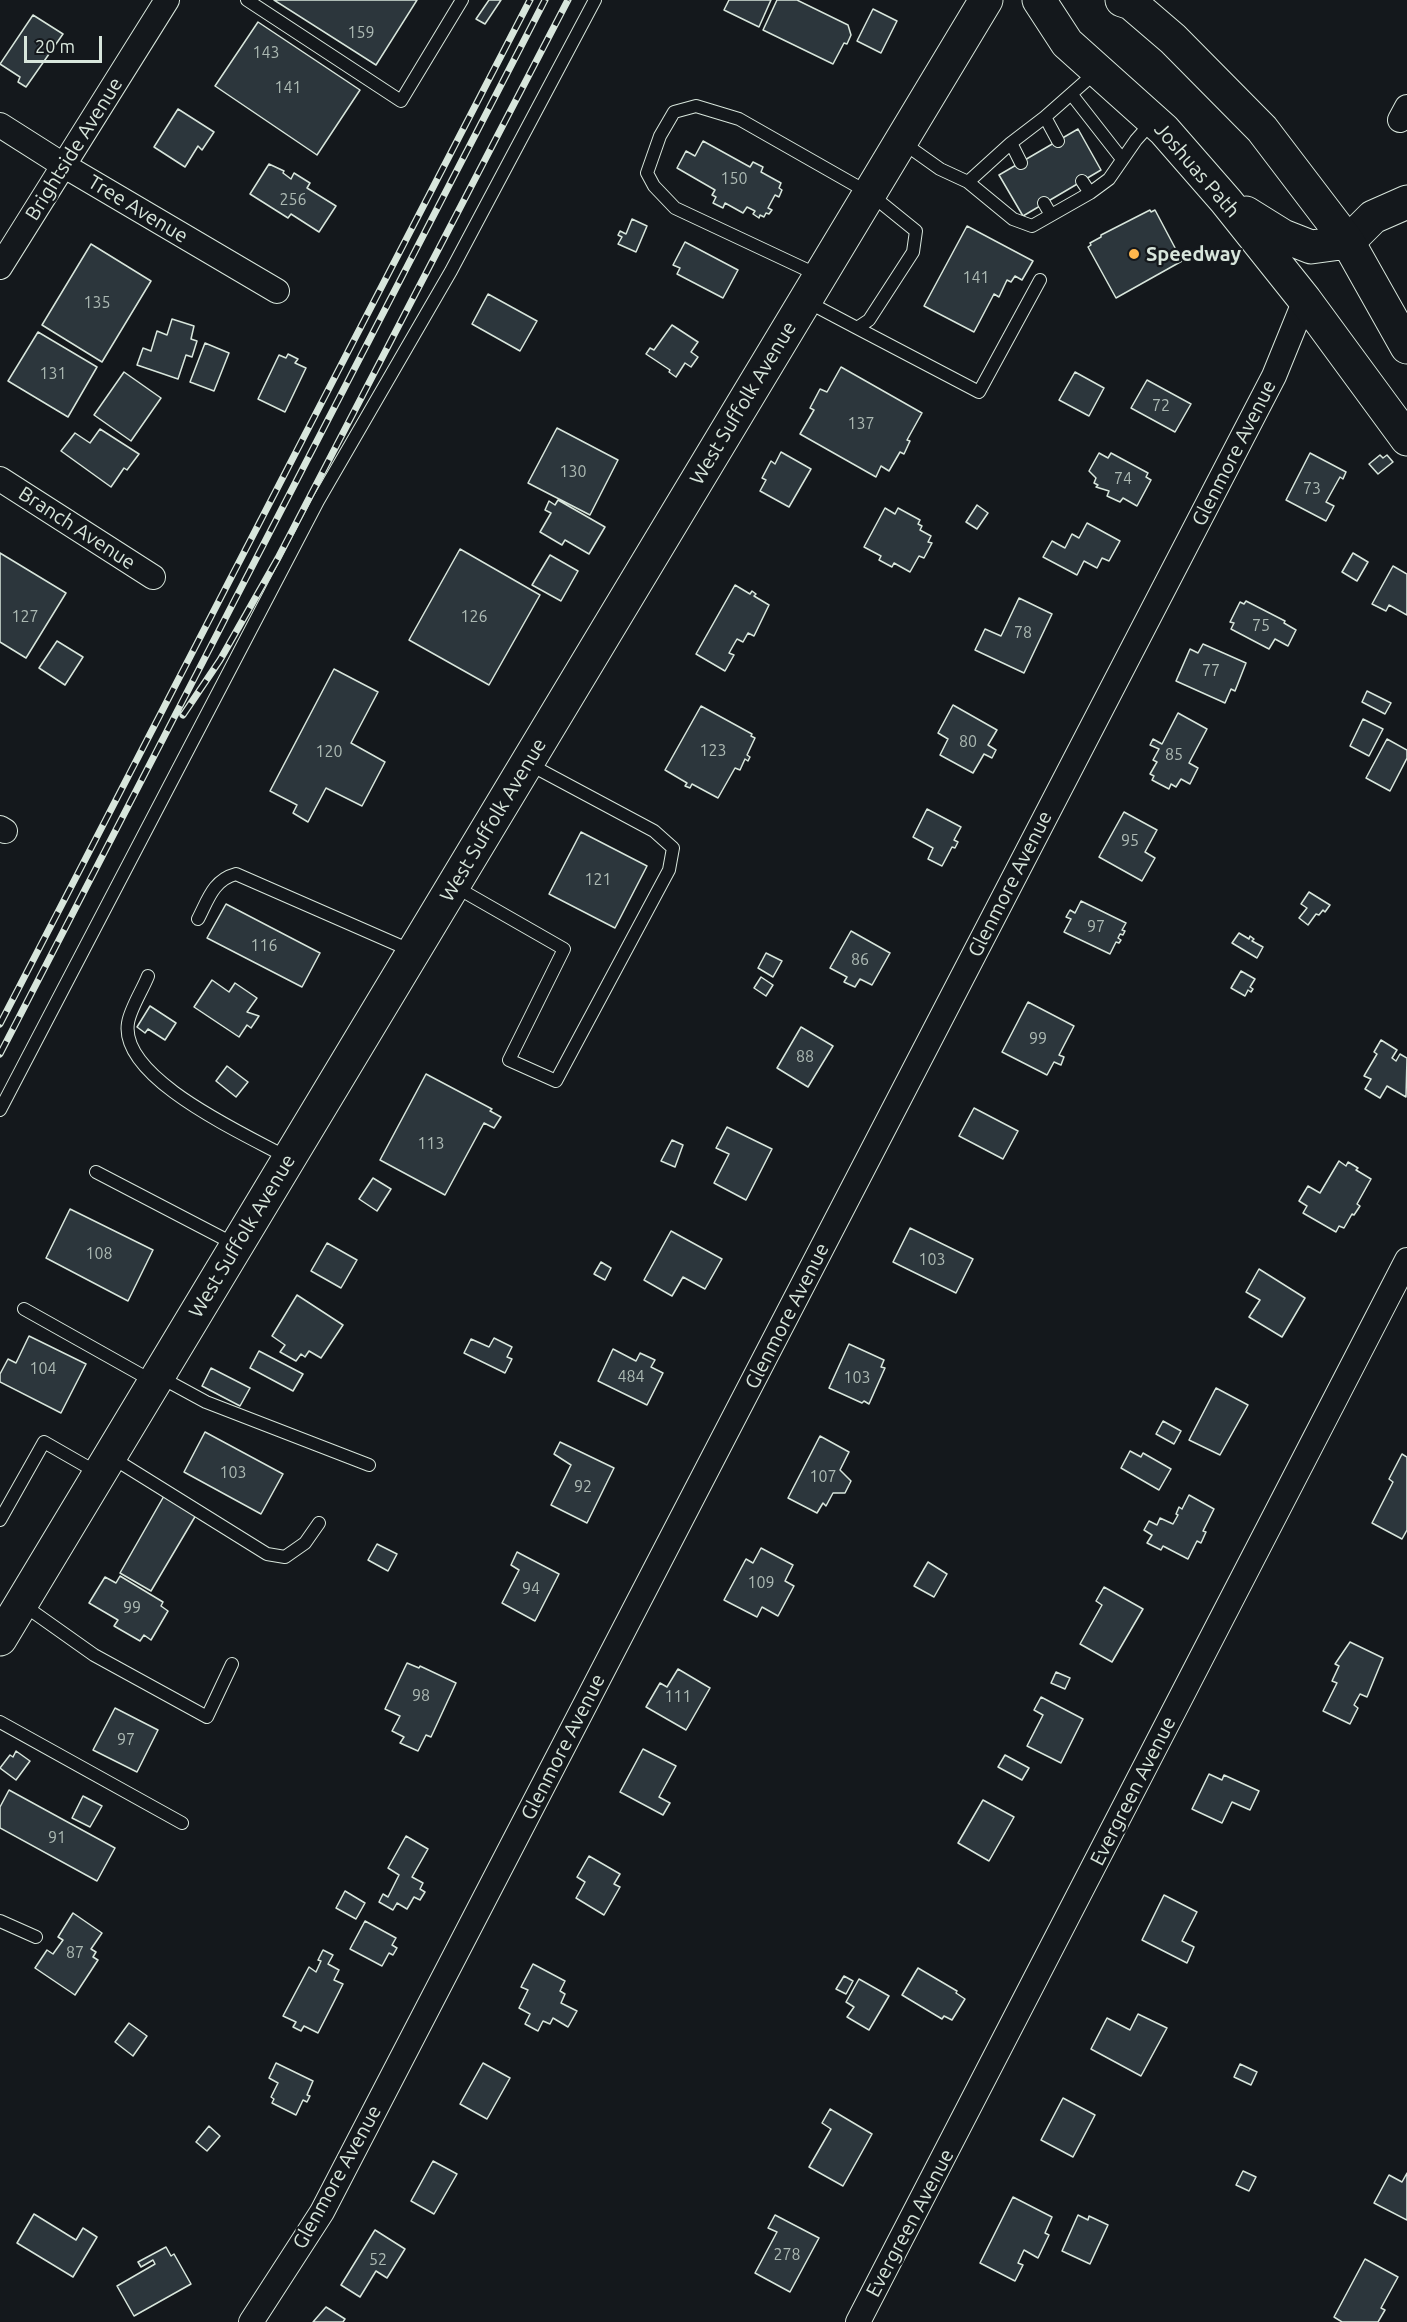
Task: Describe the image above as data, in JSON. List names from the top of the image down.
{
  "streets": {
    "main road": ["Joshuas Path", "West Suffolk Avenue"],
    "street": [
      "Brightside Avenue",
      "Tree Avenue",
      "Glenmore Avenue",
      "Branch Avenue",
      "Evergreen Avenue"
    ]
  },
  "crossings": [
    ["Brightside Avenue", "Tree Avenue"],
    ["Joshuas Path", "Glenmore Avenue"]
  ],
  "places": ["Speedway"],
  "house_numbers": [
    "159",
    "143",
    "141",
    "150",
    "256",
    "141",
    "135",
    "131",
    "72",
    "137",
    "130",
    "74",
    "73",
    "127",
    "126",
    "75",
    "78",
    "77",
    "80",
    "123",
    "120",
    "85",
    "95",
    "121",
    "97",
    "116",
    "86",
    "99",
    "88",
    "113",
    "108",
    "103",
    "104",
    "484",
    "103",
    "103",
    "107",
    "92",
    "109",
    "94",
    "99",
    "98",
    "111",
    "97",
    "91",
    "87",
    "278",
    "52"
  ],
  "scale_bar": "20 m"
}
